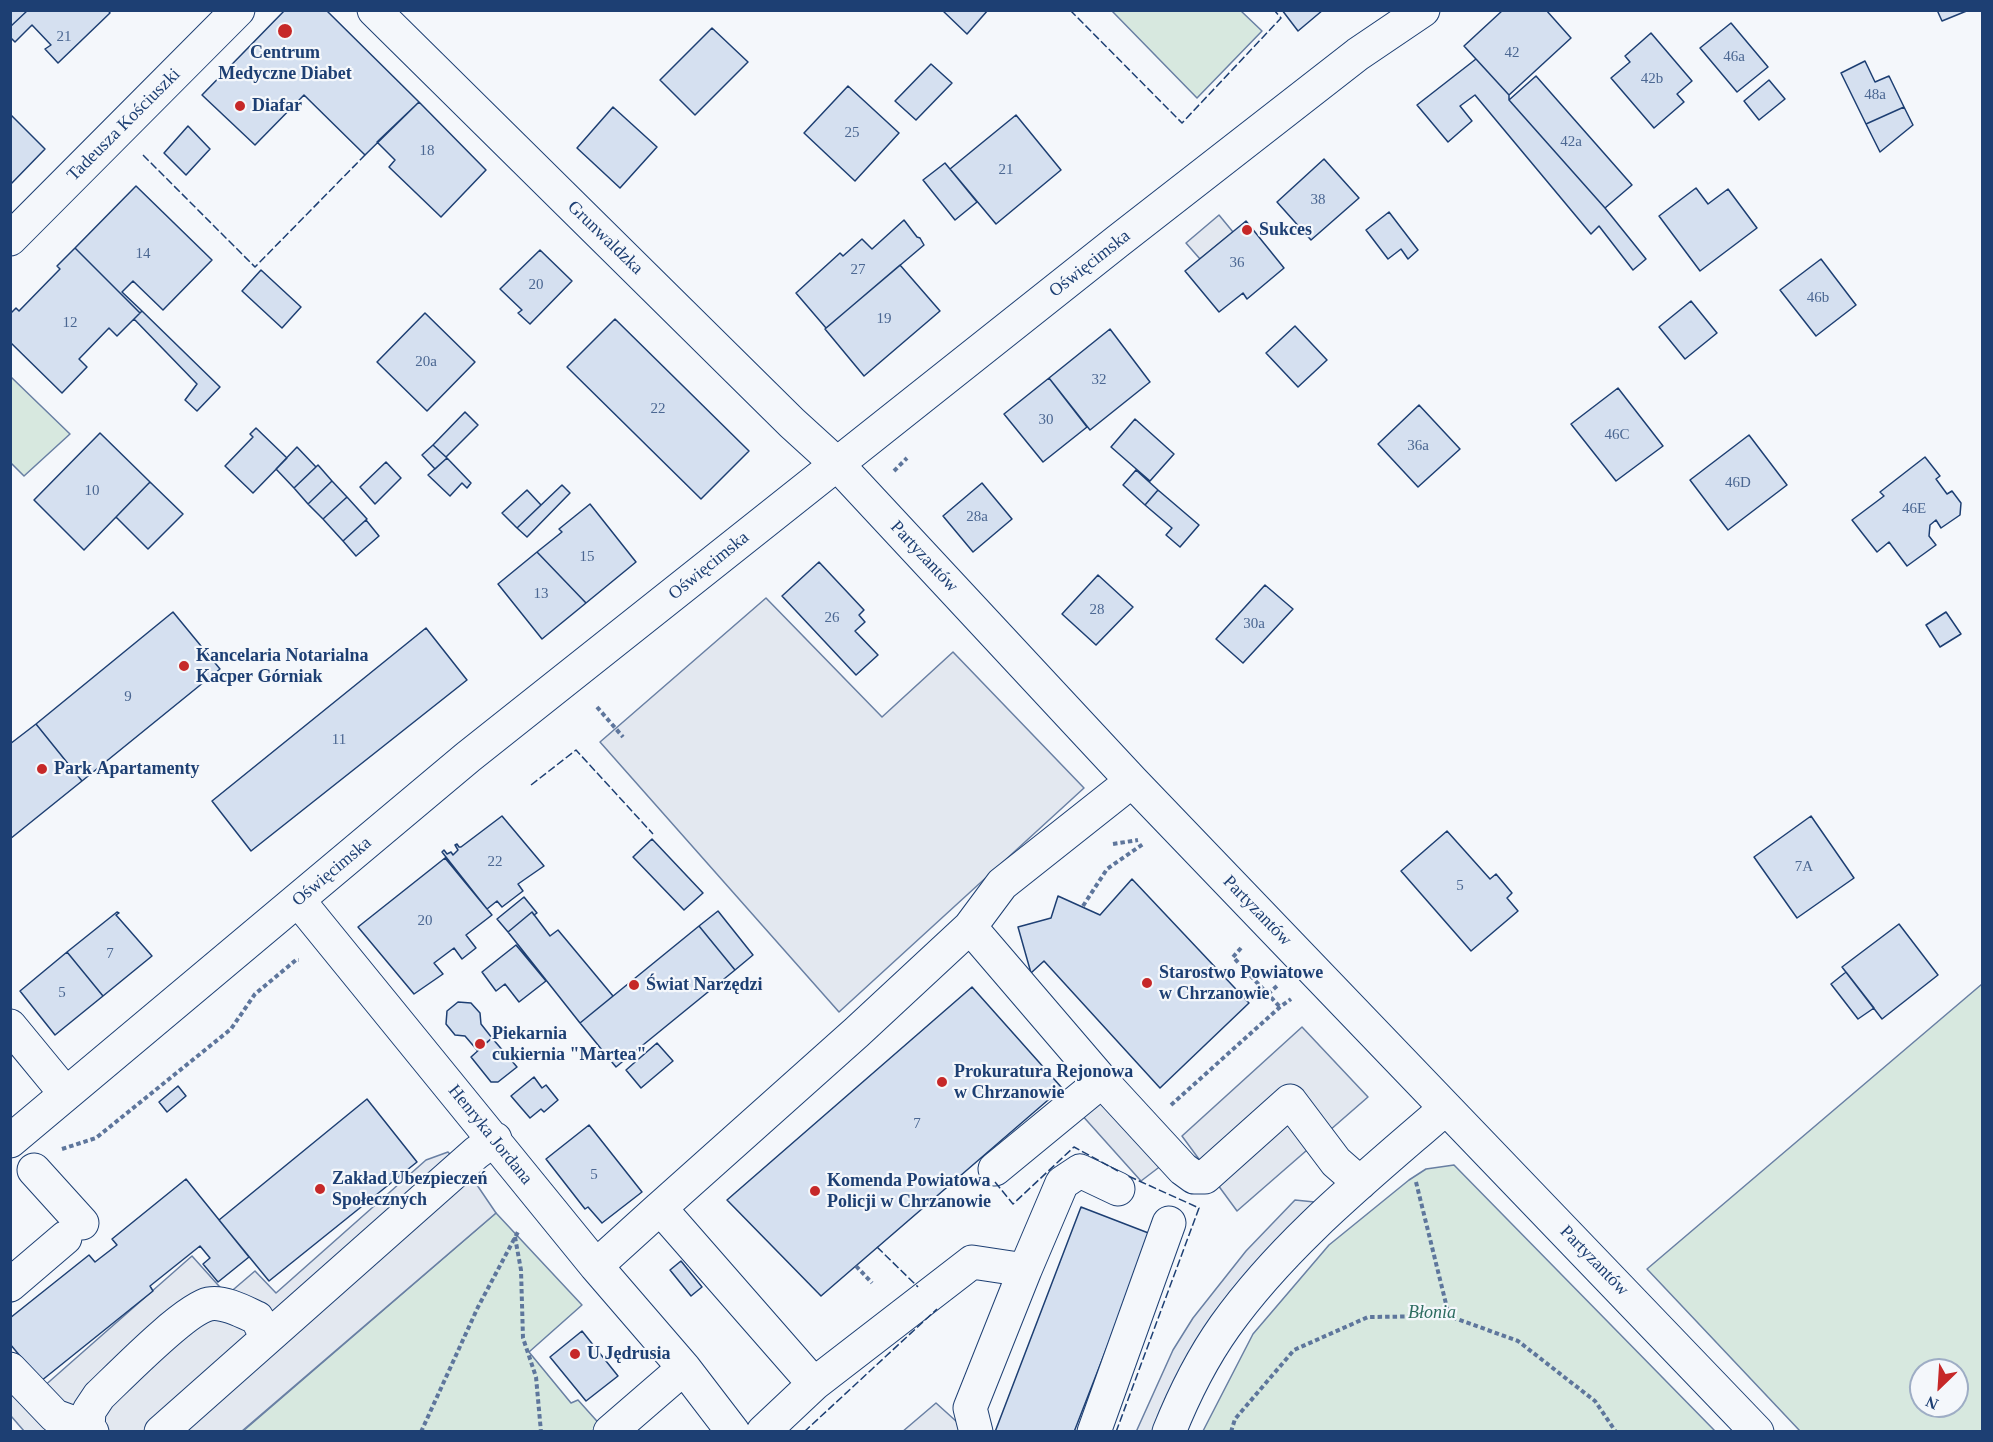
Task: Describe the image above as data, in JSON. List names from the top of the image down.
{
  "streets": {
    "street": [
      "Tadeusza Kościuszki",
      "Grunwaldzka",
      "Oświęcimska",
      "Partyzantów",
      "Henryka Jordana"
    ]
  },
  "crossings": [
    ["Grunwaldzka", "Oświęcimska"],
    ["Grunwaldzka", "Partyzantów"],
    ["Oświęcimska", "Partyzantów"],
    ["Oświęcimska", "Henryka Jordana"]
  ],
  "parks": ["Błonia"],
  "places": [
    "Centrum Medyczne Diabet",
    "Diafar",
    "Sukces",
    "Kancelaria Notarialna Kacper Górniak",
    "Park Apartamenty",
    "Starostwo Powiatowe w Chrzanowie",
    "Świat Narzędzi",
    "Piekarnia cukiernia \"Martea\"",
    "Prokuratura Rejonowa w Chrzanowie",
    "Zakład Ubezpieczeń Społecznych",
    "Komenda Powiatowa Policji w Chrzanowie",
    "U Jędrusia"
  ],
  "house_numbers": [
    "21",
    "42",
    "46a",
    "42b",
    "48a",
    "25",
    "42a",
    "18",
    "21",
    "38",
    "14",
    "36",
    "27",
    "20",
    "46b",
    "19",
    "12",
    "20a",
    "32",
    "22",
    "30",
    "46C",
    "36a",
    "46D",
    "10",
    "46E",
    "28a",
    "15",
    "13",
    "28",
    "26",
    "30a",
    "9",
    "11",
    "22",
    "7A",
    "5",
    "20",
    "7",
    "5",
    "7",
    "5"
  ],
  "north": "bottom left"
}
